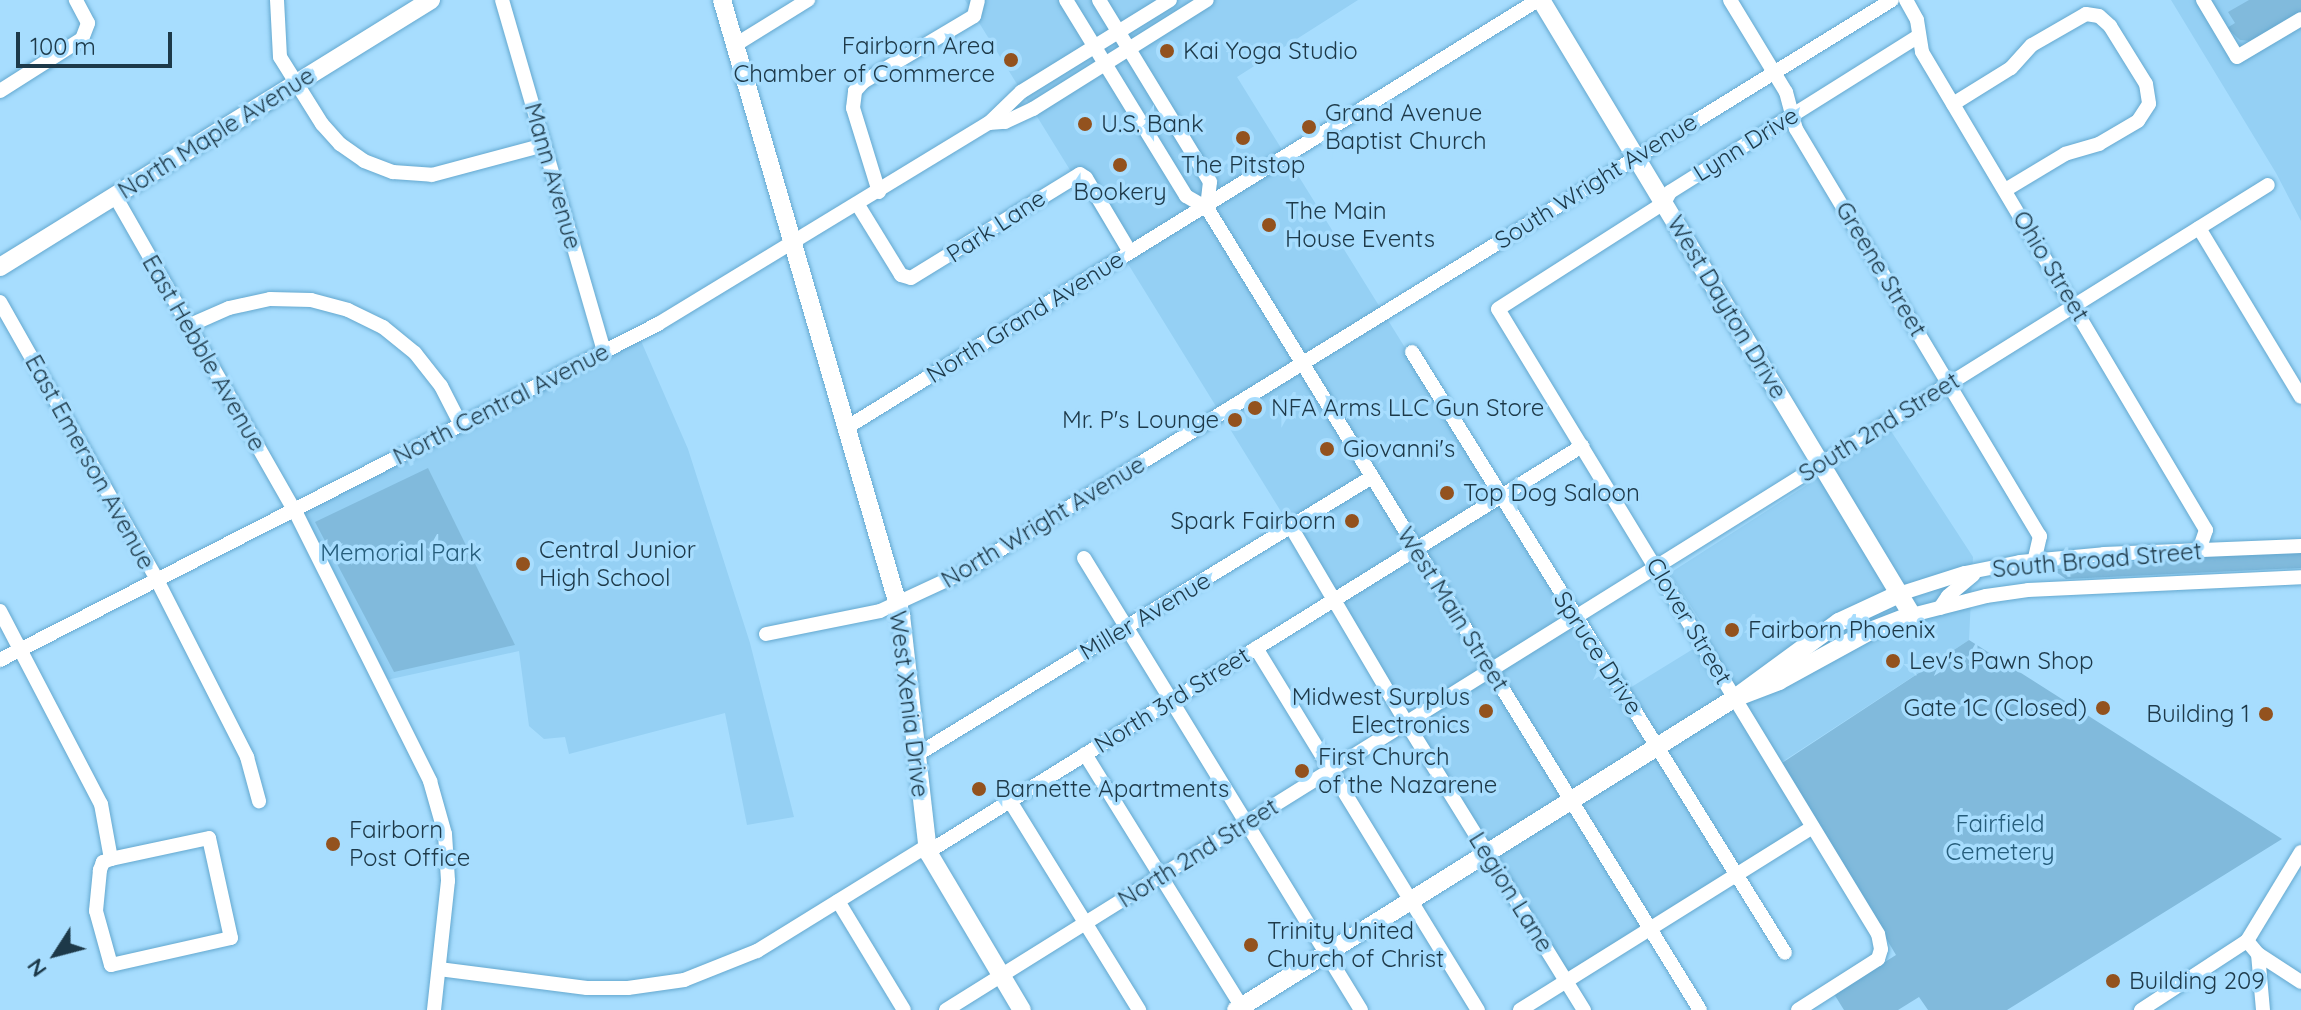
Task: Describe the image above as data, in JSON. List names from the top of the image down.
{
  "streets": {
    "main road": [
      "North Maple Avenue",
      "West Dayton Drive",
      "South Broad Street",
      "West Xenia Drive"
    ],
    "street": [
      "Lynn Drive",
      "Mann Avenue",
      "South Wright Avenue",
      "Park Lane",
      "Ohio Street",
      "Greene Street",
      "North Grand Avenue",
      "East Hebble Avenue",
      "North Central Avenue",
      "South 2nd Street",
      "East Emerson Avenue",
      "North Wright Avenue",
      "West Main Street",
      "Miller Avenue",
      "Clover Street",
      "Spruce Drive",
      "North 3rd Street",
      "North 2nd Street",
      "Legion Lane"
    ]
  },
  "crossings": [
    ["North Maple Avenue", "East Hebble Avenue"],
    ["Lynn Drive", "Ohio Street"],
    ["Lynn Drive", "Greene Street"],
    ["Lynn Drive", "West Dayton Drive"],
    ["Lynn Drive", "Clover Street"],
    ["Mann Avenue", "North Central Avenue"],
    ["South Wright Avenue", "Greene Street"],
    ["South Wright Avenue", "West Dayton Drive"],
    ["South Wright Avenue", "North Wright Avenue"],
    ["South Wright Avenue", "West Main Street"],
    ["Park Lane", "North Grand Avenue"],
    ["Park Lane", "North Central Avenue"],
    ["Ohio Street", "South 2nd Street"],
    ["Ohio Street", "South Broad Street"],
    ["Greene Street", "South 2nd Street"],
    ["Greene Street", "South Broad Street"],
    ["West Dayton Drive", "North Grand Avenue"],
    ["West Dayton Drive", "South 2nd Street"],
    ["West Dayton Drive", "South Broad Street"],
    ["North Grand Avenue", "West Main Street"],
    ["North Grand Avenue", "West Xenia Drive"],
    ["East Hebble Avenue", "North Central Avenue"],
    ["East Hebble Avenue", "North 3rd Street"],
    ["North Central Avenue", "East Emerson Avenue"],
    ["North Central Avenue", "West Main Street"],
    ["North Central Avenue", "West Xenia Drive"],
    ["South 2nd Street", "West Main Street"],
    ["South 2nd Street", "Clover Street"],
    ["South 2nd Street", "Spruce Drive"],
    ["South 2nd Street", "North 2nd Street"],
    ["North Wright Avenue", "West Main Street"],
    ["North Wright Avenue", "West Xenia Drive"],
    ["South Broad Street", "West Main Street"],
    ["South Broad Street", "Clover Street"],
    ["South Broad Street", "Spruce Drive"],
    ["South Broad Street", "Legion Lane"],
    ["West Main Street", "Miller Avenue"],
    ["West Main Street", "North 3rd Street"],
    ["West Main Street", "North 2nd Street"],
    ["Miller Avenue", "West Xenia Drive"],
    ["Miller Avenue", "Legion Lane"],
    ["Clover Street", "North 3rd Street"],
    ["Spruce Drive", "North 3rd Street"],
    ["North 3rd Street", "West Xenia Drive"],
    ["North 3rd Street", "Legion Lane"],
    ["West Xenia Drive", "North 2nd Street"],
    ["North 2nd Street", "Legion Lane"]
  ],
  "parks": ["Memorial Park", "Fairfield Cemetery"],
  "places": [
    "Kai Yoga Studio",
    "Fairborn Area Chamber of Commerce",
    "U.S. Bank",
    "Grand Avenue Baptist Church",
    "The Pitstop",
    "Bookery",
    "The Main House Events",
    "NFA Arms LLC Gun Store",
    "Mr. P's Lounge",
    "Giovanni's",
    "Top Dog Saloon",
    "Spark Fairborn",
    "Central Junior High School",
    "Fairborn Phoenix",
    "Lev's Pawn Shop",
    "Gate 1C (Closed)",
    "Midwest Surplus Electronics",
    "Building 1",
    "First Church of the Nazarene",
    "Barnette Apartments",
    "Fairborn Post Office",
    "Trinity United Church of Christ",
    "Building 209"
  ],
  "scale_bar": "100 m",
  "north": "bottom left"
}
